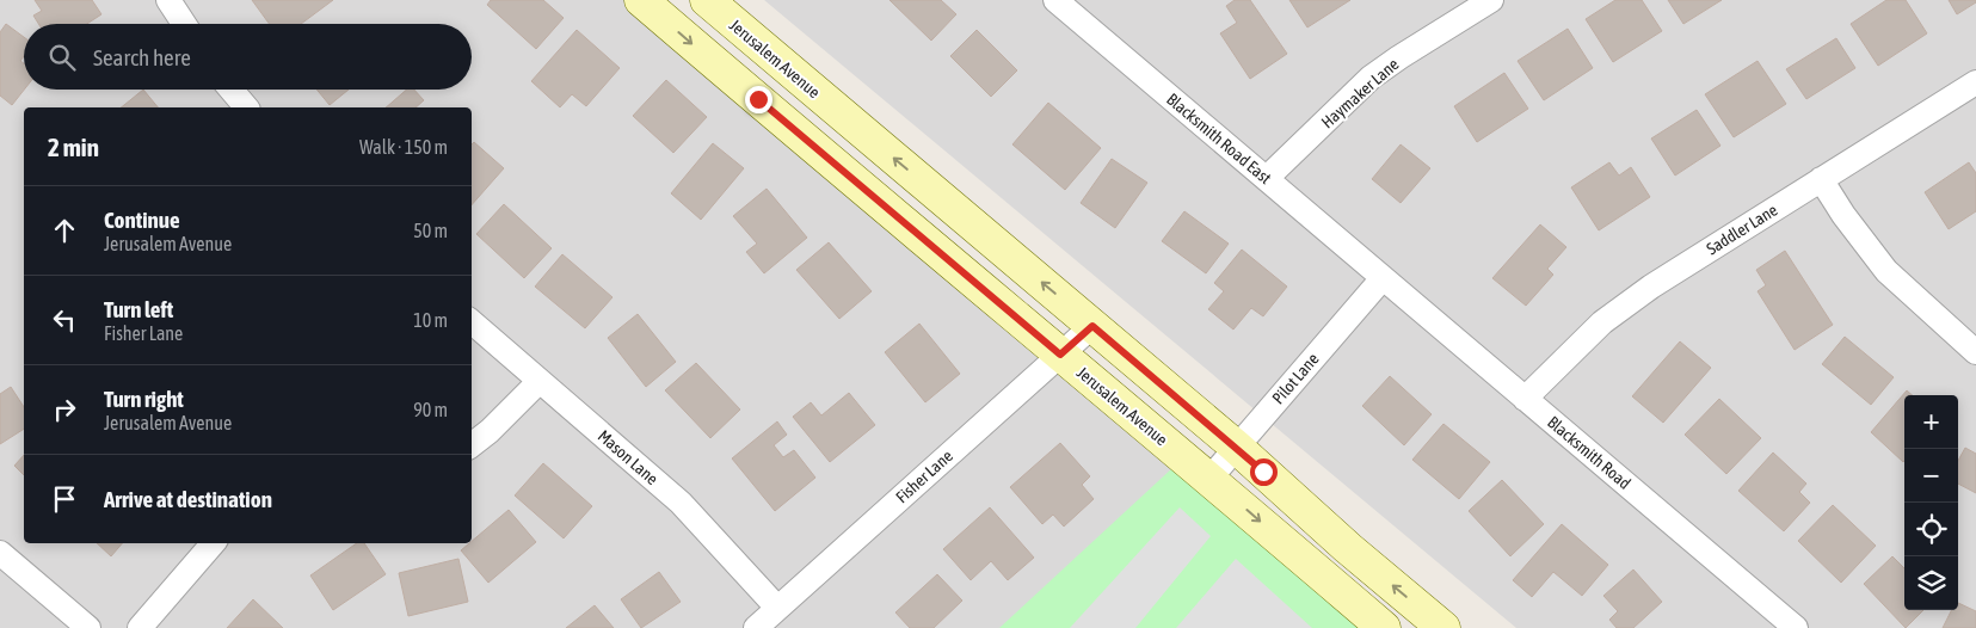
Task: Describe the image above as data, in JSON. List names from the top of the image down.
{
  "streets": {
    "main road": ["Jerusalem Avenue"],
    "street": [
      "Haymaker Lane",
      "Blacksmith Road East",
      "Saddler Lane",
      "Pilot Lane",
      "Blacksmith Road",
      "Mason Lane",
      "Fisher Lane"
    ]
  },
  "crossings": [
    ["Jerusalem Avenue", "Pilot Lane"],
    ["Jerusalem Avenue", "Fisher Lane"],
    ["Haymaker Lane", "Blacksmith Road East"],
    ["Blacksmith Road East", "Pilot Lane"],
    ["Blacksmith Road East", "Blacksmith Road"],
    ["Saddler Lane", "Blacksmith Road"],
    ["Pilot Lane", "Blacksmith Road"],
    ["Mason Lane", "Fisher Lane"]
  ],
  "page": {
    "search": "Search here",
    "heading": ["2 min", "Walk · 150 m"],
    "list": [
      ["Continue", "Jerusalem Avenue", "50 m"],
      ["Turn left", "Fisher Lane", "10 m"],
      ["Turn right", "Jerusalem Avenue", "90 m"],
      "Arrive at destination"
    ],
    "map_buttons": ["+", "−"]
  }
}
